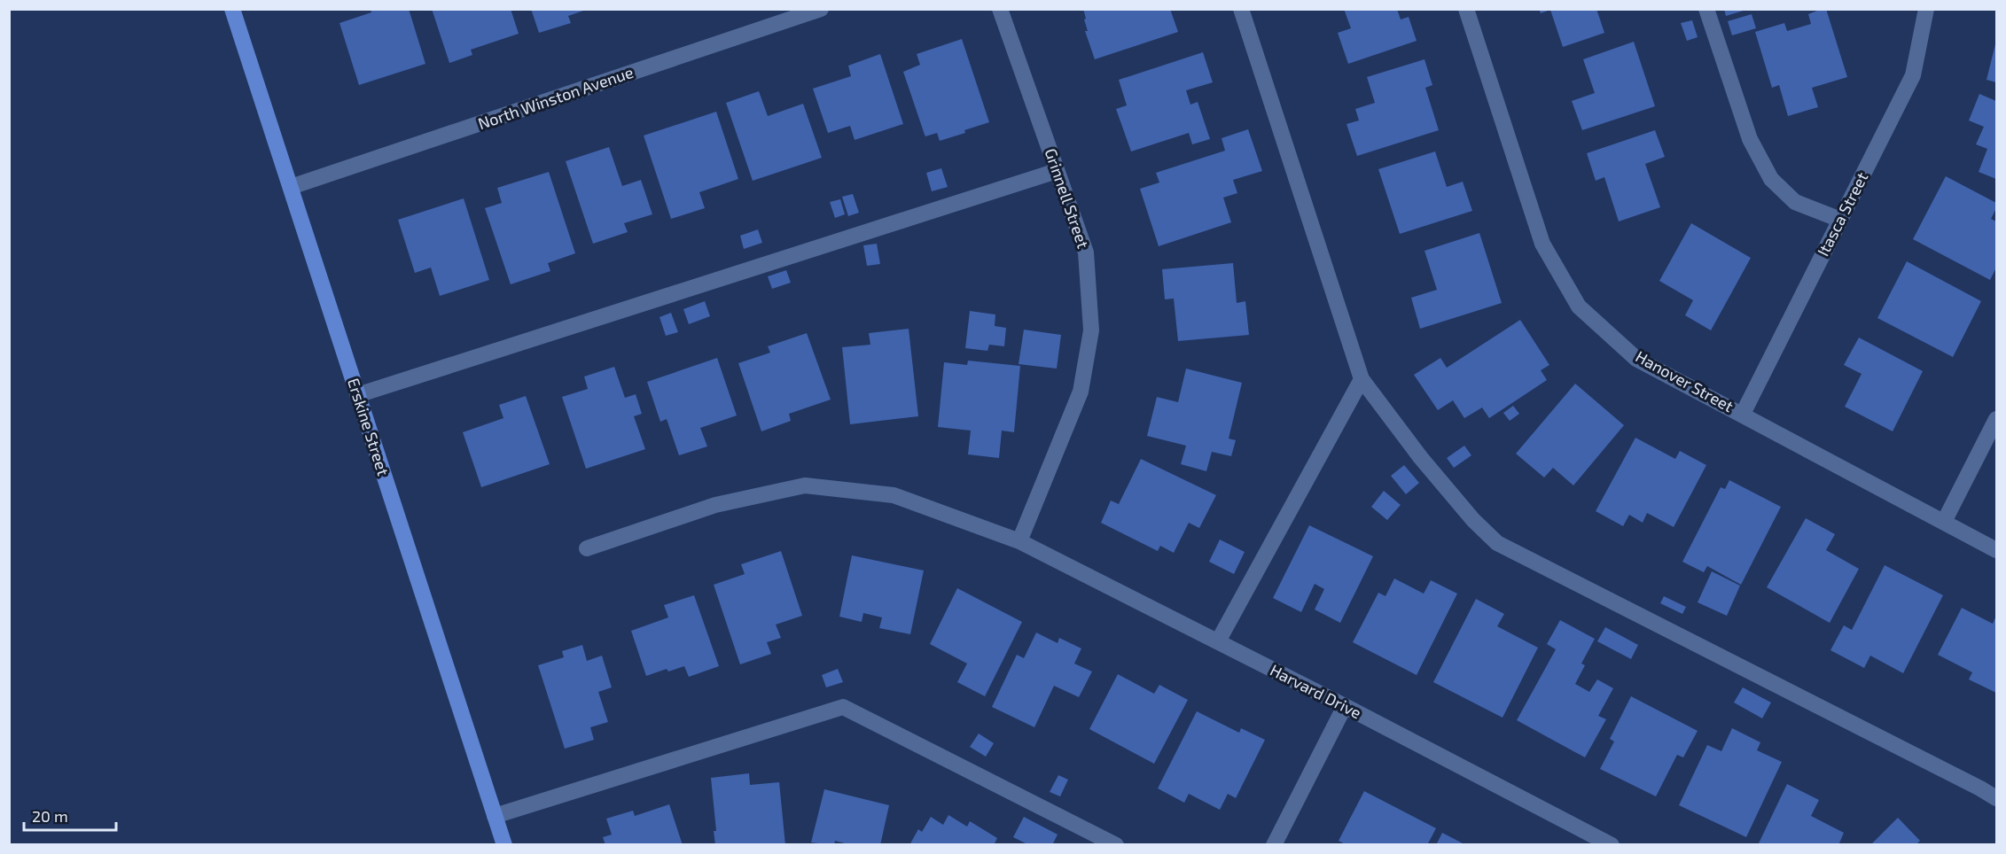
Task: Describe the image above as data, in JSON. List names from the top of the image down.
{
  "streets": {
    "main road": ["Erskine Street"],
    "street": [
      "North Winston Avenue",
      "Grinnell Street",
      "Itasca Street",
      "Hanover Street",
      "Harvard Drive"
    ]
  },
  "crossings": [
    ["North Winston Avenue", "Erskine Street"],
    ["Grinnell Street", "Harvard Drive"],
    ["Itasca Street", "Hanover Street"]
  ],
  "scale_bar": "20 m"
}
